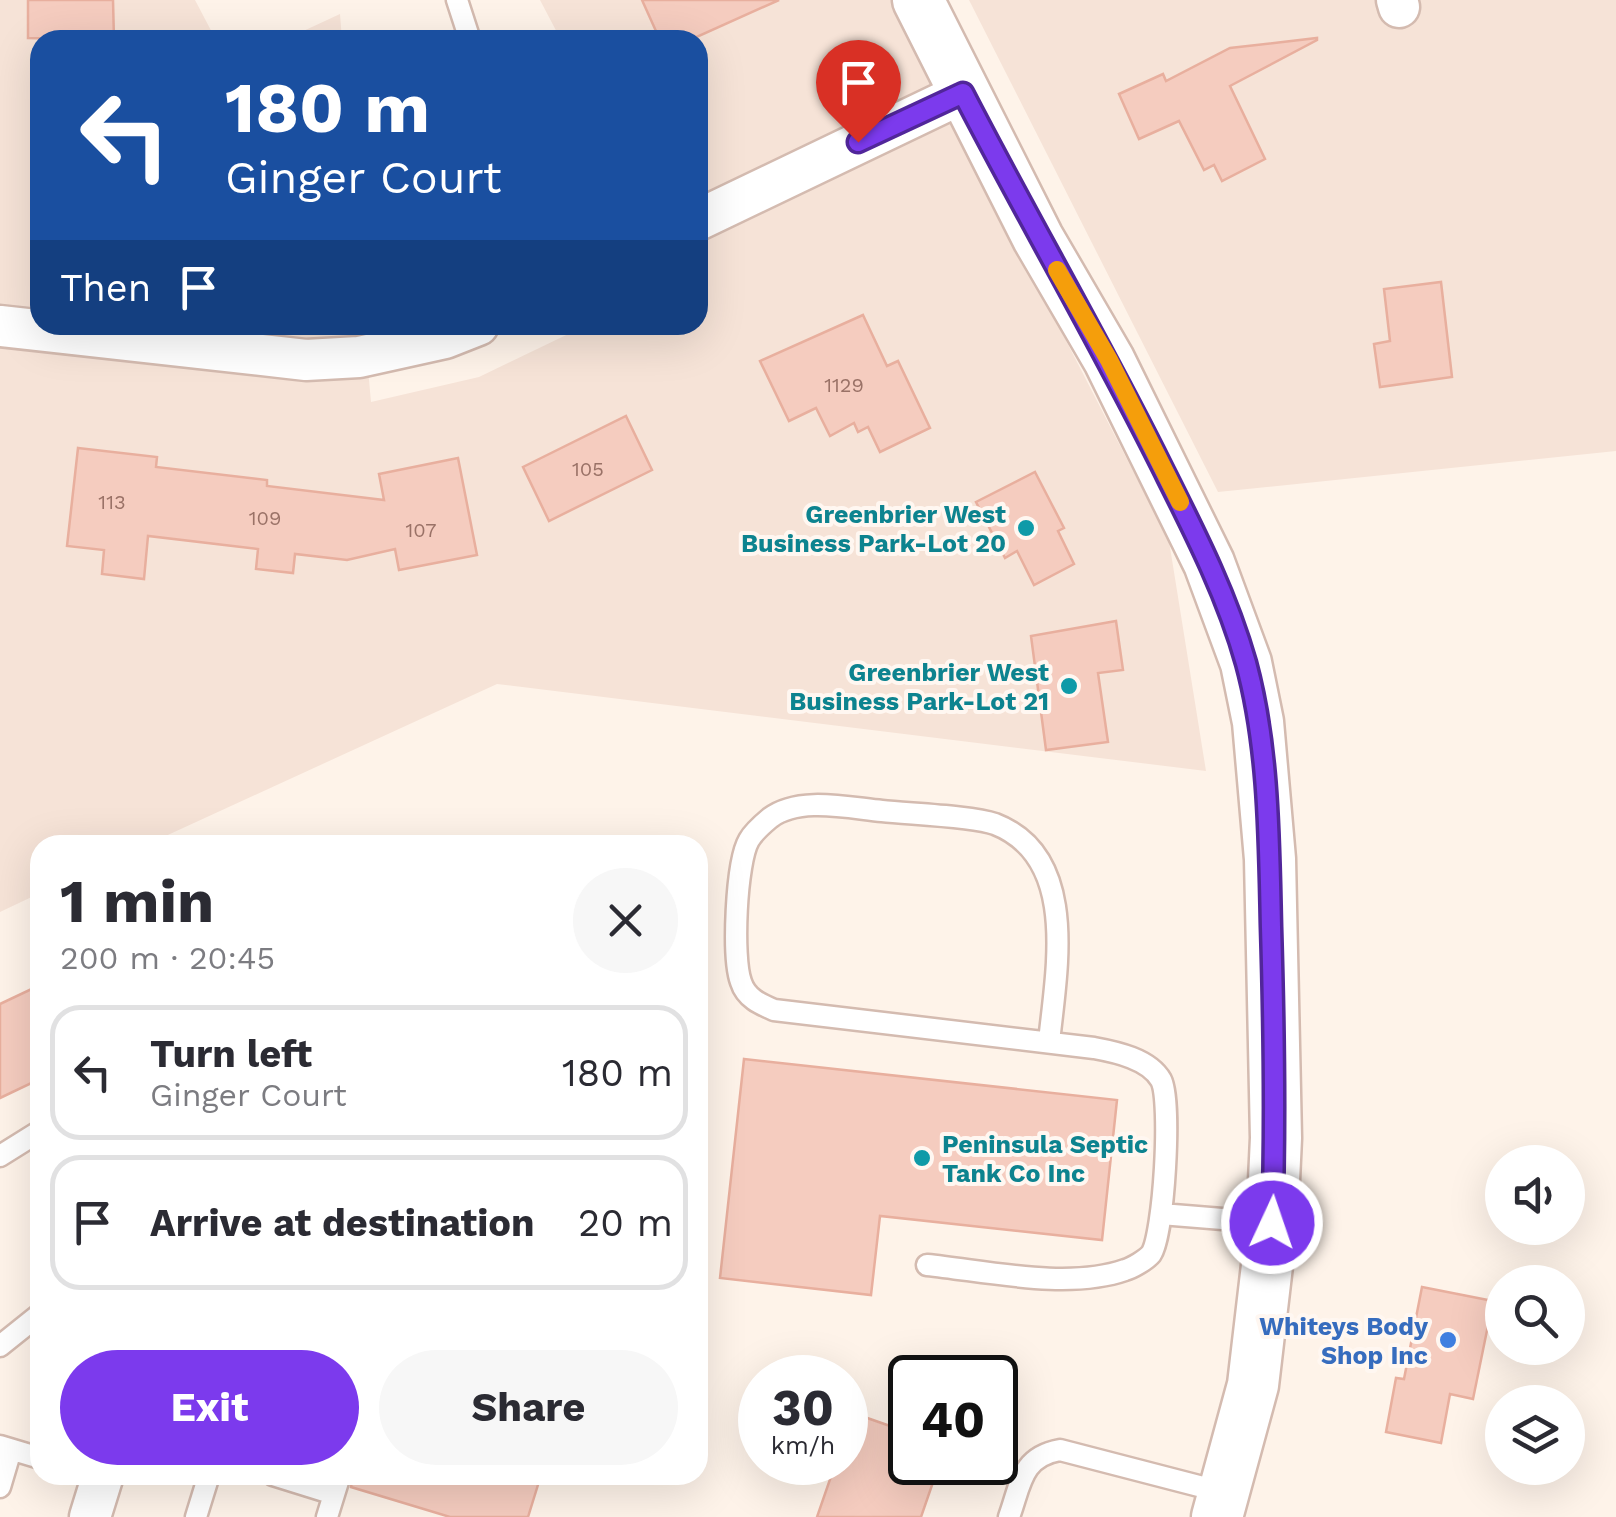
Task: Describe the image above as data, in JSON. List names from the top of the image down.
{
  "places": [
    "Greenbrier West Business Park-Lot 20",
    "Greenbrier West Business Park-Lot 21",
    "Peninsula Septic Tank Co Inc",
    "Whiteys Body Shop Inc"
  ],
  "house_numbers": [
    "1129",
    "105",
    "113",
    "109",
    "107"
  ],
  "page": {
    "turn": ["180 m", "Ginger Court"],
    "then": "Then",
    "heading": ["1 min", "200 m · 20:45"],
    "list": [
      {
        "name": "Turn left",
        "note": "Ginger Court",
        "value": "180 m"
      },
      {
        "name": "Arrive at destination",
        "value": "20 m"
      }
    ],
    "buttons": ["Exit", "Share"],
    "speed": "30 km/h",
    "limit": "40"
  }
}
